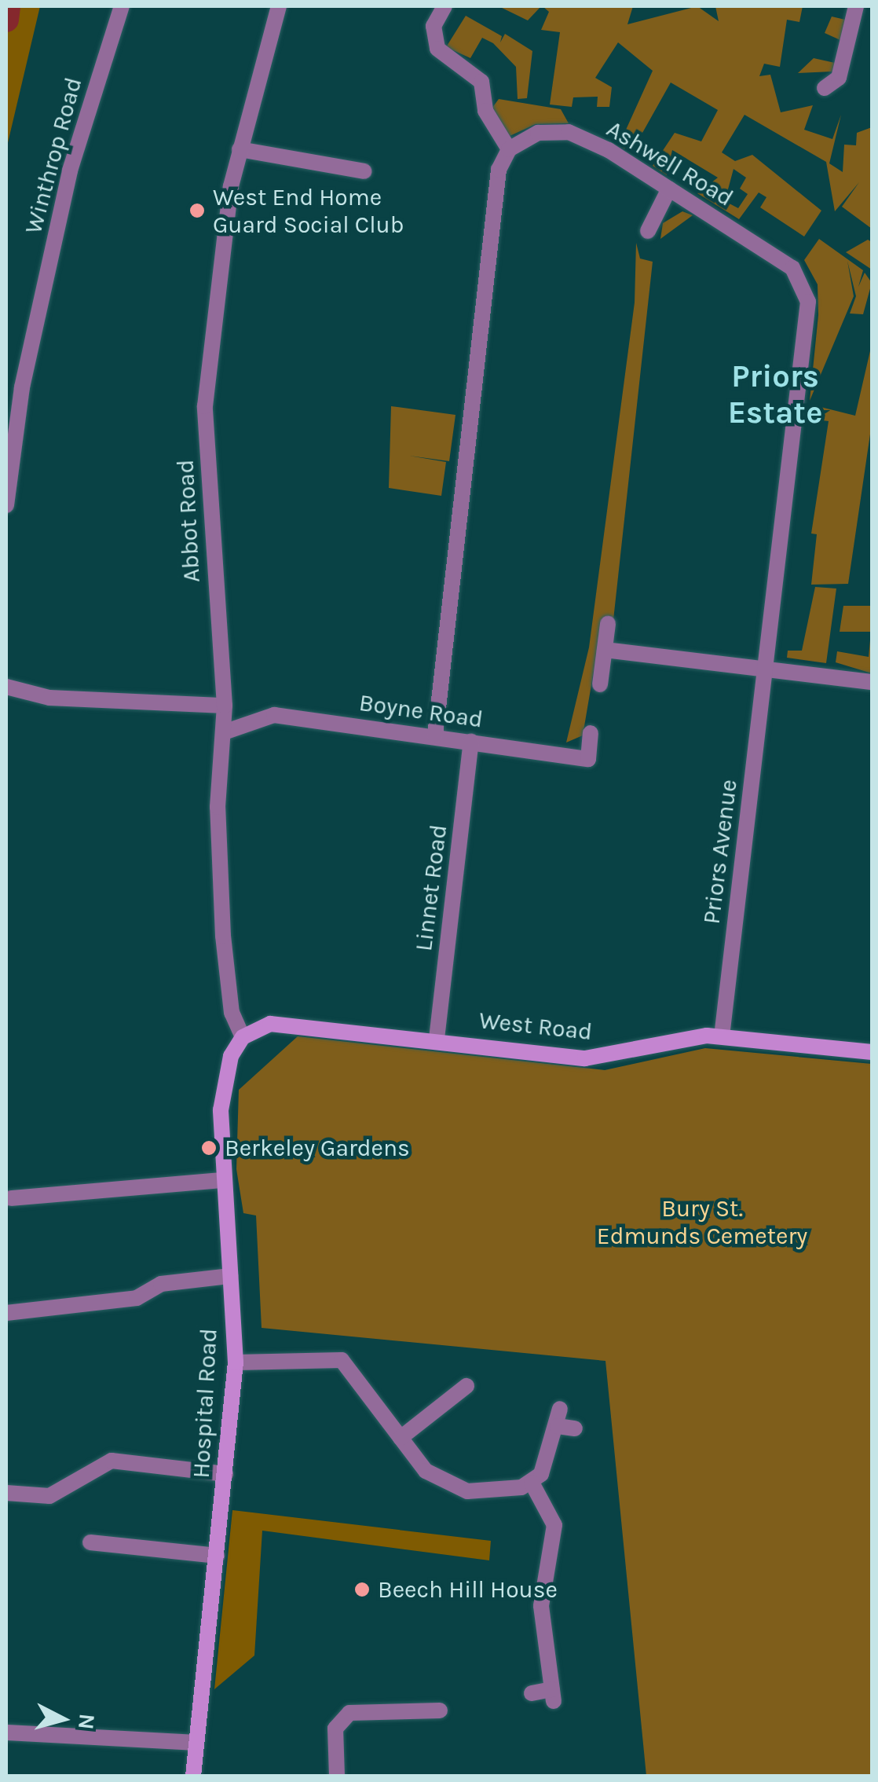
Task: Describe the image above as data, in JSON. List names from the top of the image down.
{
  "streets": {
    "street": [
      "Winthrop Road",
      "Ashwell Road",
      "Abbot Road",
      "Boyne Road",
      "Priors Avenue",
      "Linnet Road",
      "West Road",
      "Hospital Road"
    ]
  },
  "crossings": [
    ["Ashwell Road", "Priors Avenue"],
    ["Abbot Road", "Boyne Road"],
    ["Abbot Road", "West Road"],
    ["Abbot Road", "Hospital Road"],
    ["Boyne Road", "Linnet Road"],
    ["Priors Avenue", "West Road"],
    ["Linnet Road", "West Road"],
    ["West Road", "Hospital Road"]
  ],
  "districts": ["Priors Estate"],
  "parks": ["Bury St. Edmunds Cemetery"],
  "places": ["West End Home Guard Social Club", "Berkeley Gardens", "Beech Hill House"],
  "north": "right"
}
